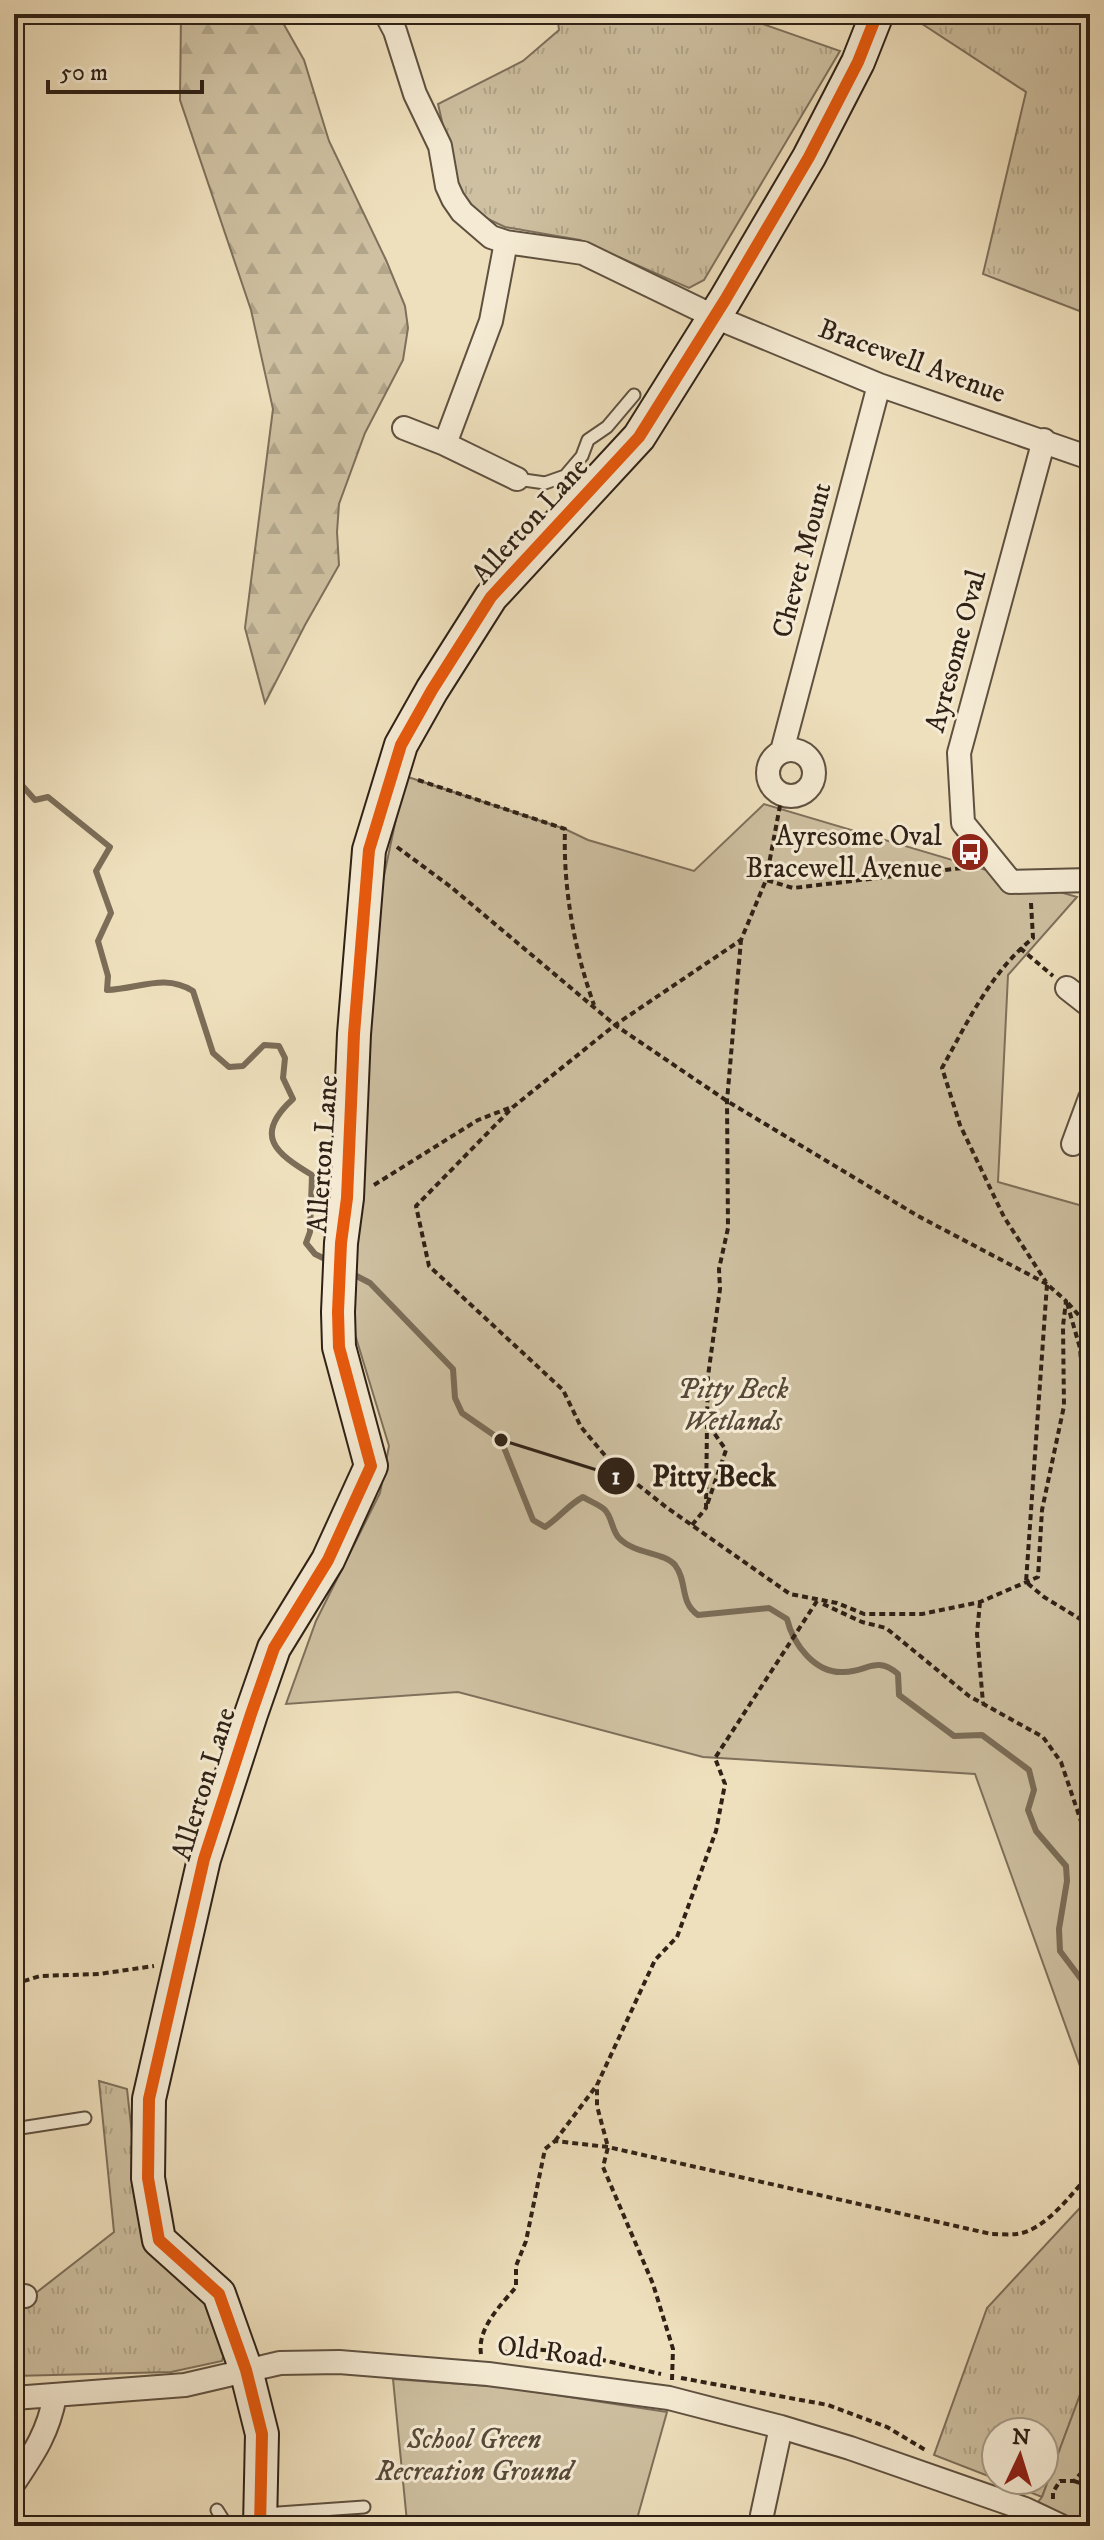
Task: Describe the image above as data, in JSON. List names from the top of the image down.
{
  "streets": {
    "street": [
      "Bracewell Avenue",
      "Allerton Lane",
      "Chevet Mount",
      "Ayresome Oval",
      "Old Road"
    ]
  },
  "crossings": [
    ["Bracewell Avenue", "Allerton Lane"],
    ["Bracewell Avenue", "Chevet Mount"],
    ["Bracewell Avenue", "Ayresome Oval"],
    ["Allerton Lane", "Old Road"]
  ],
  "parks": ["Pitty Beck Wetlands", "School Green Recreation Ground"],
  "places": {
    "bus stop": ["Ayresome Oval Bracewell Avenue"],
    "other": ["Pitty Beck"]
  },
  "scale_bar": "50 m",
  "north": "top"
}
